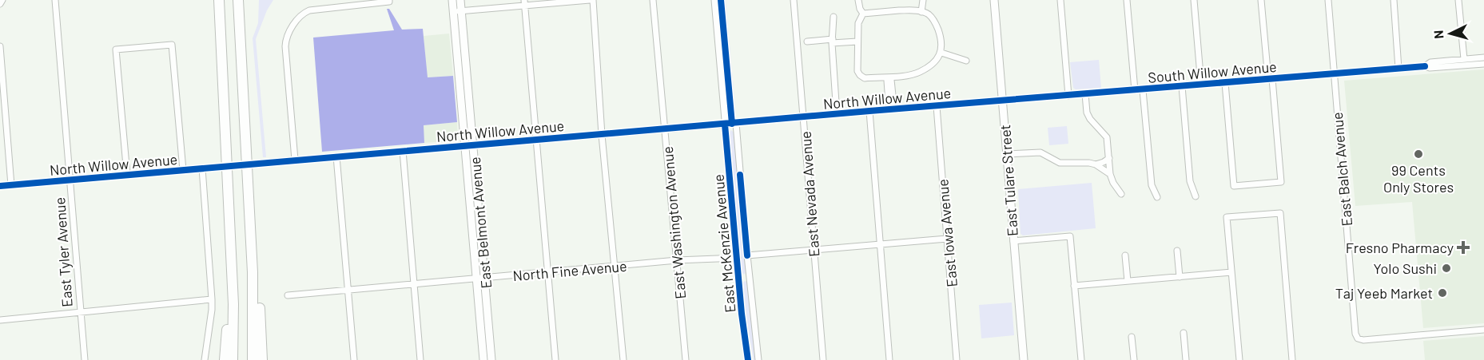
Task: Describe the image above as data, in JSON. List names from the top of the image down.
{
  "streets": {
    "main road": ["East Tulare Street", "East Belmont Avenue"],
    "street": [
      "South Willow Avenue",
      "North Willow Avenue",
      "East Balch Avenue",
      "East Nevada Avenue",
      "East Washington Avenue",
      "East Iowa Avenue",
      "East McKenzie Avenue",
      "East Tyler Avenue",
      "North Fine Avenue"
    ]
  },
  "crossings": [
    ["South Willow Avenue", "North Willow Avenue"],
    ["South Willow Avenue", "East Balch Avenue"],
    ["South Willow Avenue", "East Tulare Street"],
    ["North Willow Avenue", "East Tulare Street"],
    ["North Willow Avenue", "East Nevada Avenue"],
    ["North Willow Avenue", "East Belmont Avenue"],
    ["North Willow Avenue", "East Washington Avenue"],
    ["North Willow Avenue", "East Iowa Avenue"],
    ["North Willow Avenue", "East McKenzie Avenue"],
    ["North Willow Avenue", "East Tyler Avenue"],
    ["East Belmont Avenue", "North Fine Avenue"],
    ["East Washington Avenue", "North Fine Avenue"],
    ["East McKenzie Avenue", "North Fine Avenue"]
  ],
  "places": {
    "other": ["99 Cents Only Stores", "Yolo Sushi", "Taj Yeeb Market"],
    "health": ["Fresno Pharmacy"]
  },
  "north": "left"
}
